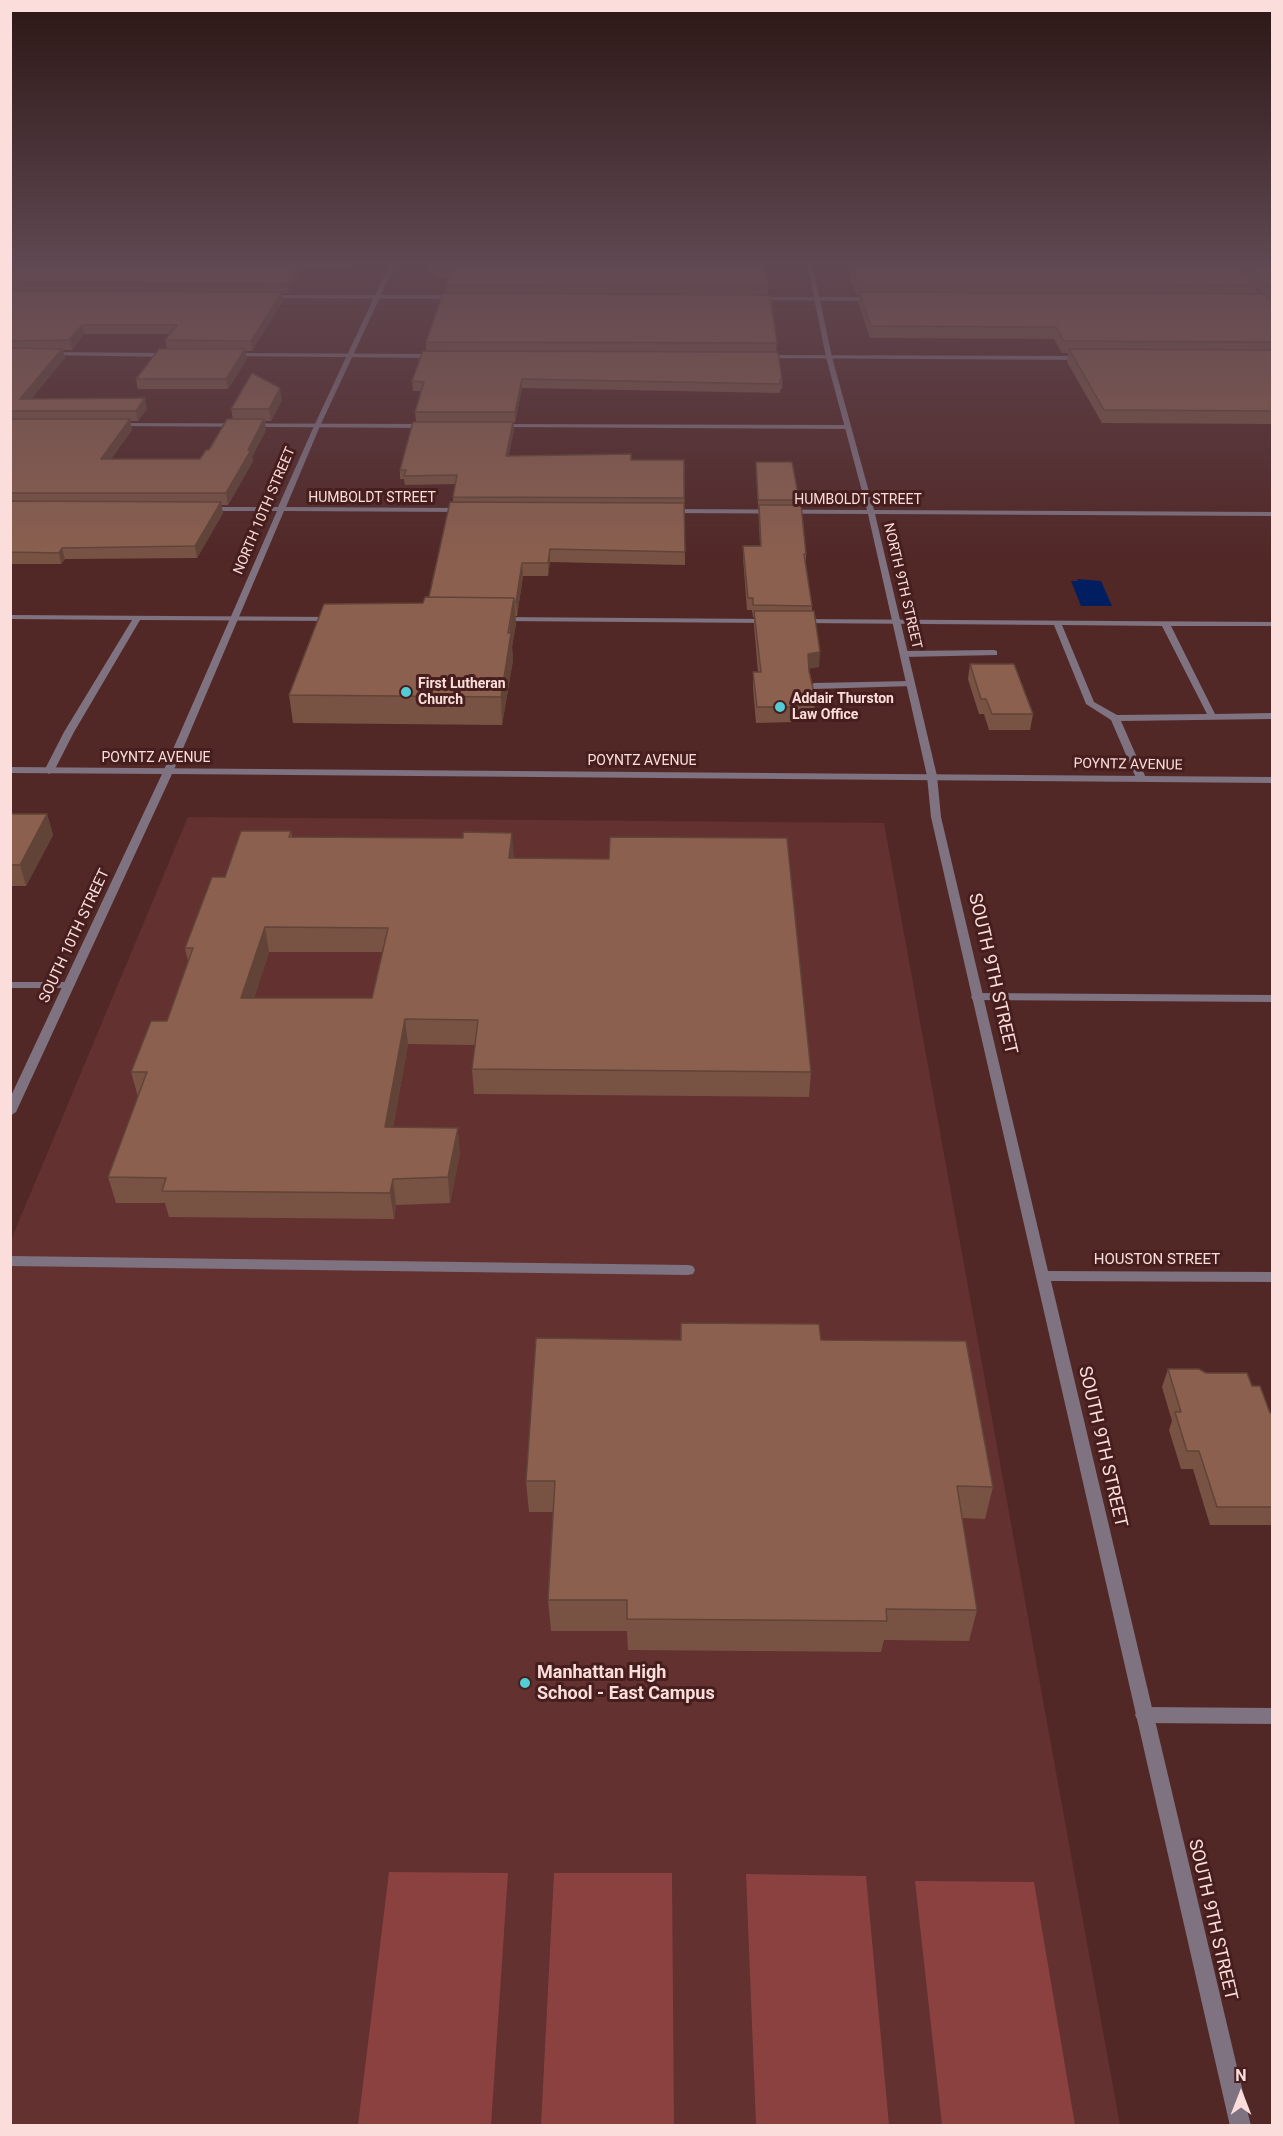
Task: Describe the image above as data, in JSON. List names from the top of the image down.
{
  "streets": {
    "street": [
      "HUMBOLDT STREET",
      "NORTH 10TH STREET",
      "NORTH 9TH STREET",
      "POYNTZ AVENUE",
      "SOUTH 10TH STREET",
      "SOUTH 9TH STREET",
      "HOUSTON STREET"
    ]
  },
  "crossings": [
    ["HUMBOLDT STREET", "NORTH 10TH STREET"],
    ["HUMBOLDT STREET", "NORTH 9TH STREET"],
    ["NORTH 10TH STREET", "POYNTZ AVENUE"],
    ["NORTH 10TH STREET", "SOUTH 10TH STREET"],
    ["NORTH 9TH STREET", "POYNTZ AVENUE"],
    ["NORTH 9TH STREET", "SOUTH 9TH STREET"],
    ["POYNTZ AVENUE", "SOUTH 10TH STREET"],
    ["POYNTZ AVENUE", "SOUTH 9TH STREET"],
    ["SOUTH 9TH STREET", "HOUSTON STREET"]
  ],
  "places": ["First Lutheran Church", "Addair Thurston Law Office", "Manhattan High School - East Campus"],
  "north": "top"
}
